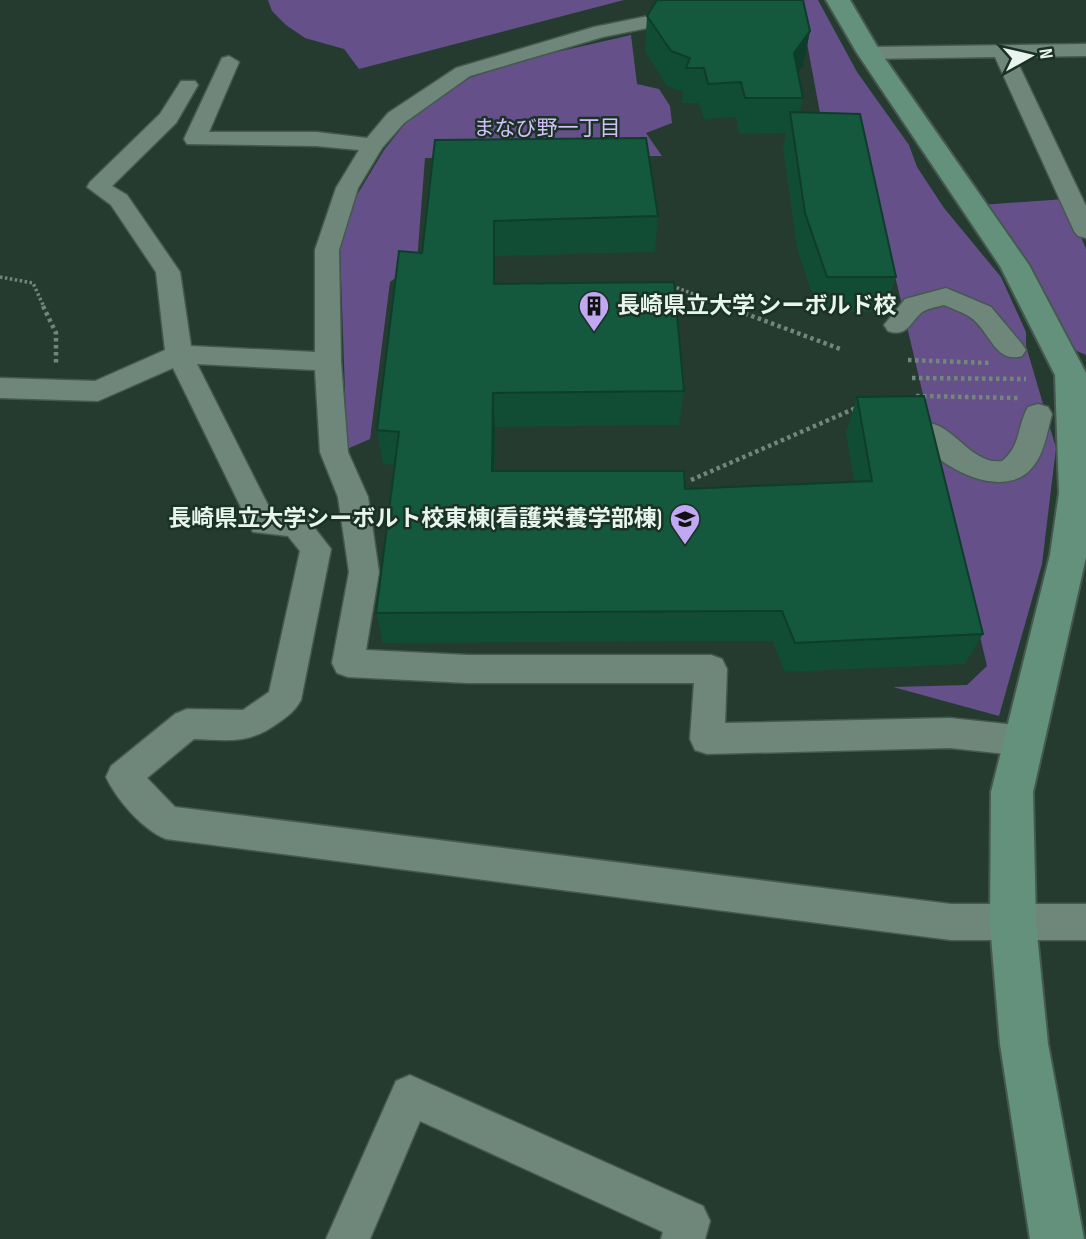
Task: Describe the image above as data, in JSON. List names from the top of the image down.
{
  "districts": ["まなび野一丁目"],
  "places": {
    "building": ["長崎県立大学 シーボルド校"],
    "school or university": ["長崎県立大学シーボルト校東棟(看護栄養学部棟)"]
  },
  "north": "right"
}
